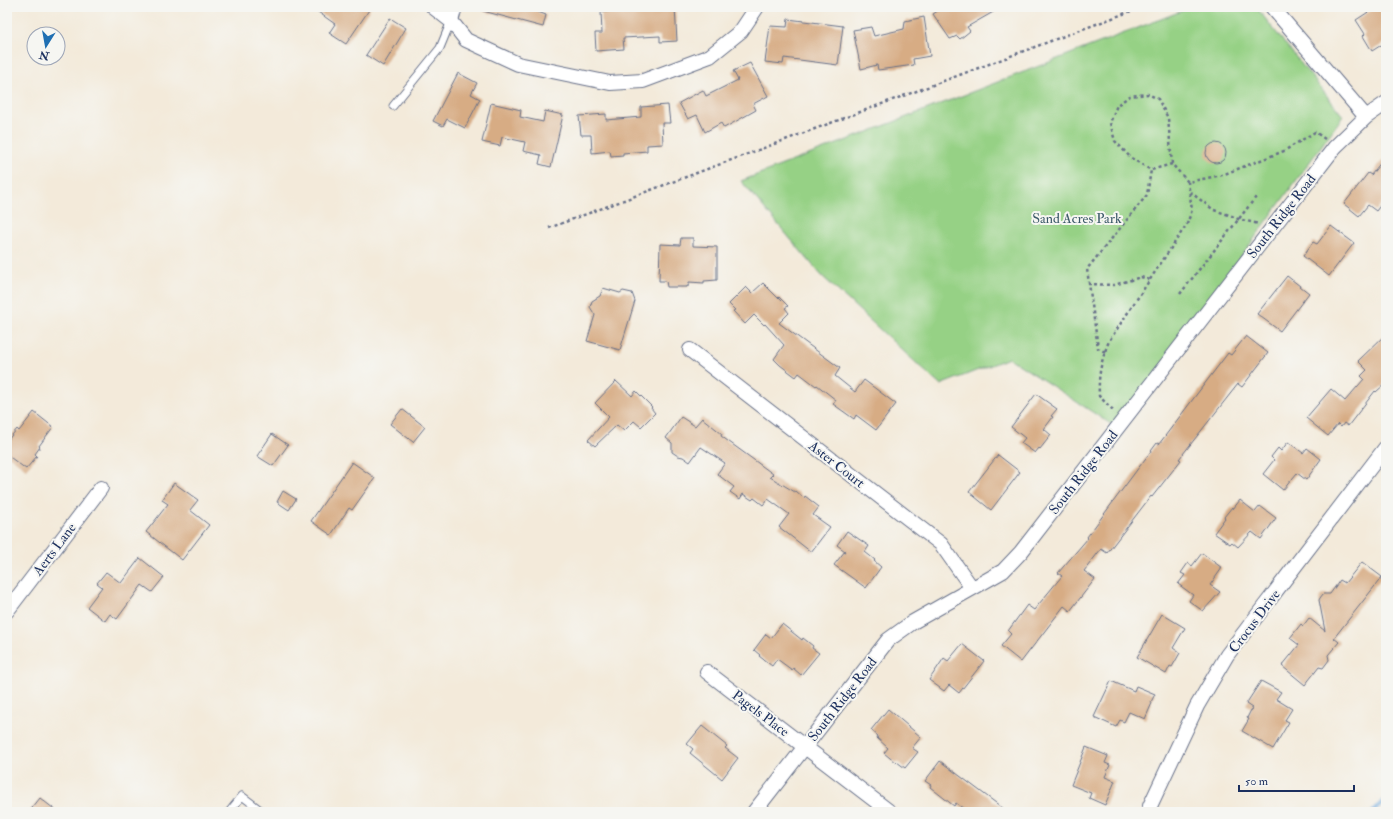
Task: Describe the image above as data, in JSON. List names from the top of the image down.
{
  "streets": {
    "street": [
      "South Ridge Road",
      "Aster Court",
      "Aerts Lane",
      "Crocus Drive",
      "Pagels Place"
    ]
  },
  "crossings": [
    ["South Ridge Road", "Aster Court"],
    ["South Ridge Road", "Pagels Place"]
  ],
  "parks": ["Sand Acres Park"],
  "scale_bar": "50 m",
  "north": "bottom"
}
